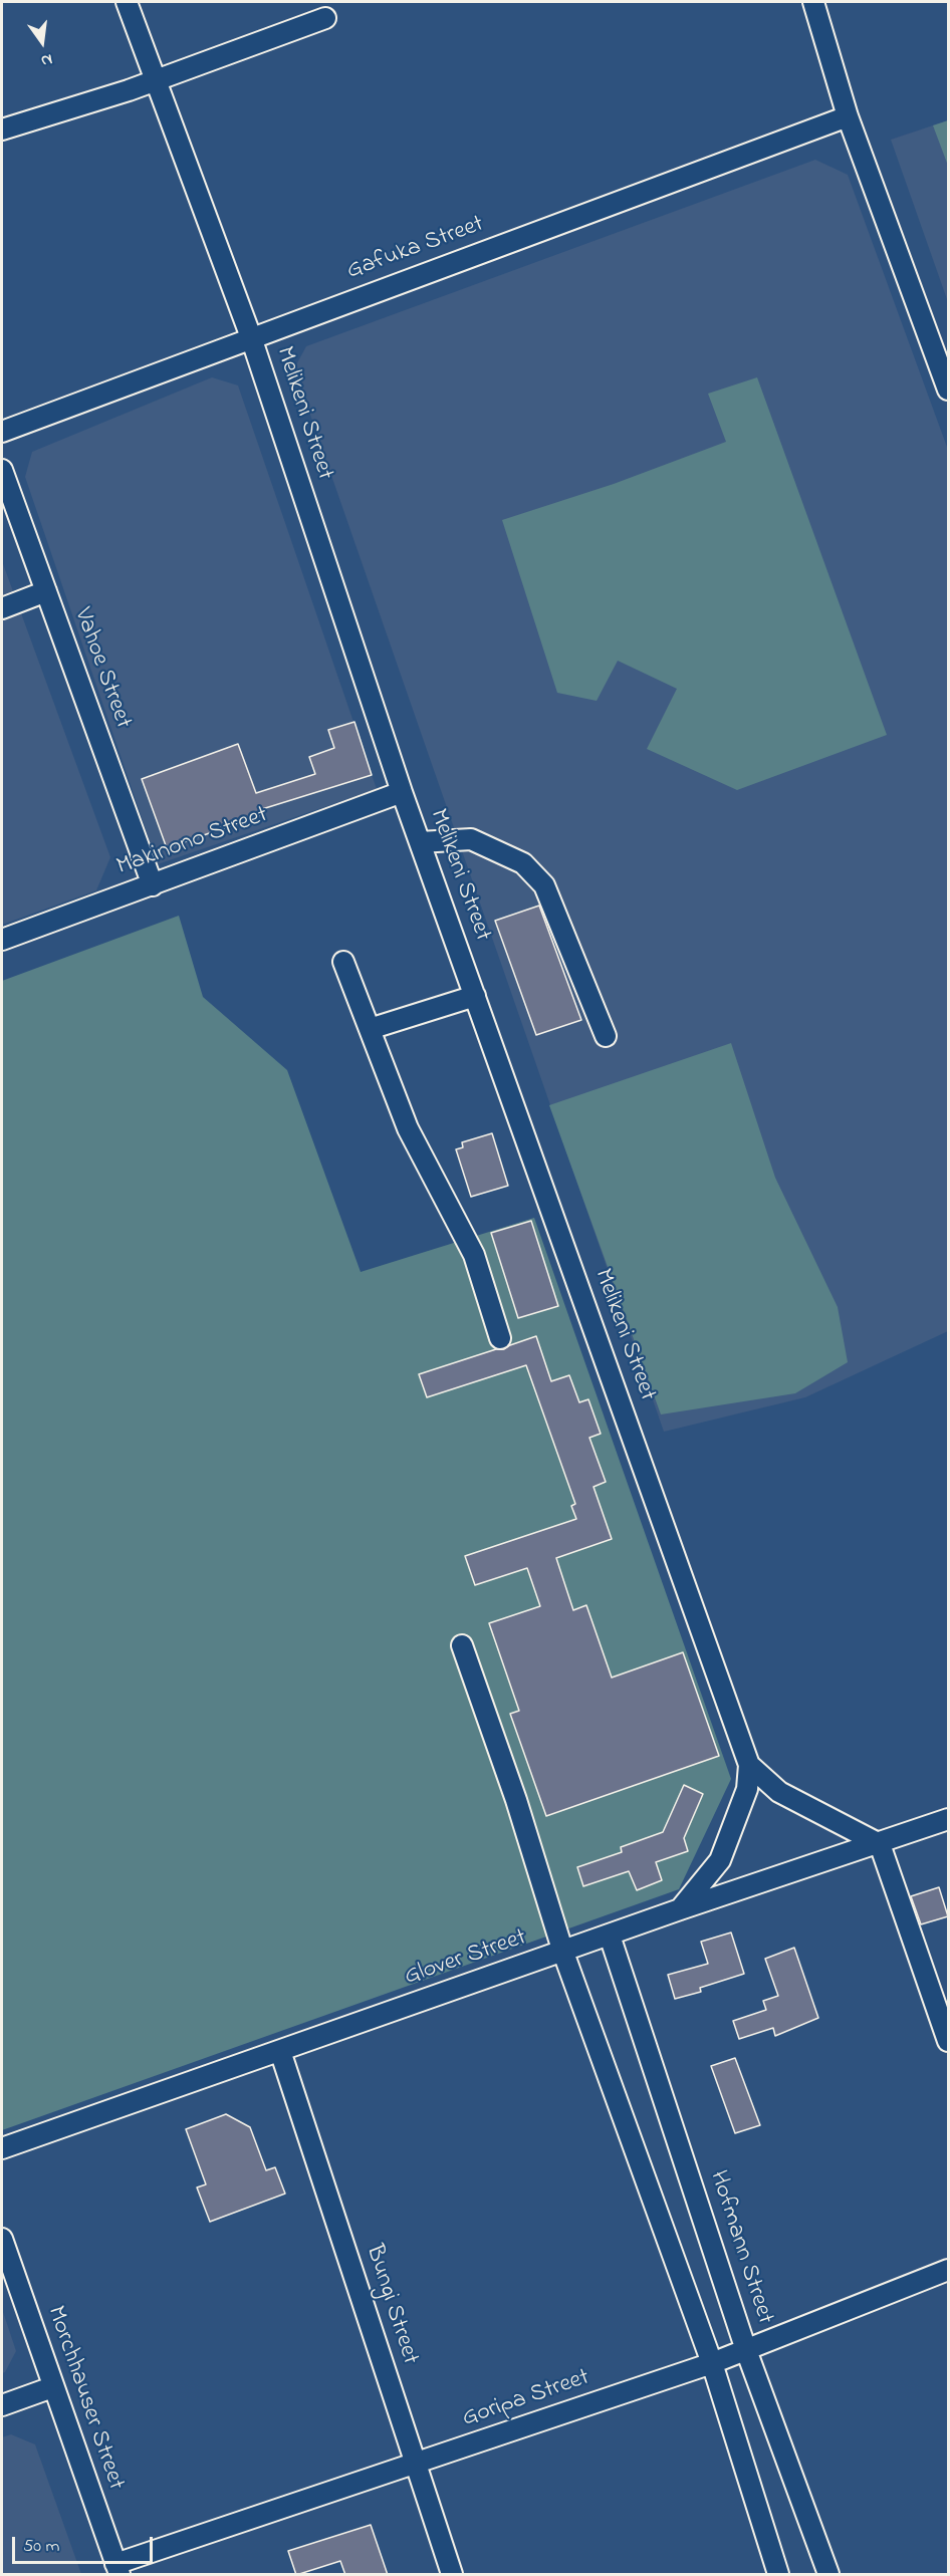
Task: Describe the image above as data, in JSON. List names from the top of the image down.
{
  "streets": {
    "street": [
      "Gafuka Street",
      "Melikeni Street",
      "Vahoe Street",
      "Makinono Street",
      "Glover Street",
      "Hofmann Street",
      "Bungi Street",
      "Morchhauser Street",
      "Goripa Street"
    ]
  },
  "crossings": [
    ["Gafuka Street", "Melikeni Street"],
    ["Melikeni Street", "Makinono Street"],
    ["Melikeni Street", "Glover Street"],
    ["Vahoe Street", "Makinono Street"],
    ["Glover Street", "Hofmann Street"],
    ["Glover Street", "Bungi Street"],
    ["Hofmann Street", "Goripa Street"],
    ["Bungi Street", "Goripa Street"],
    ["Morchhauser Street", "Goripa Street"]
  ],
  "scale_bar": "50 m",
  "north": "bottom"
}
